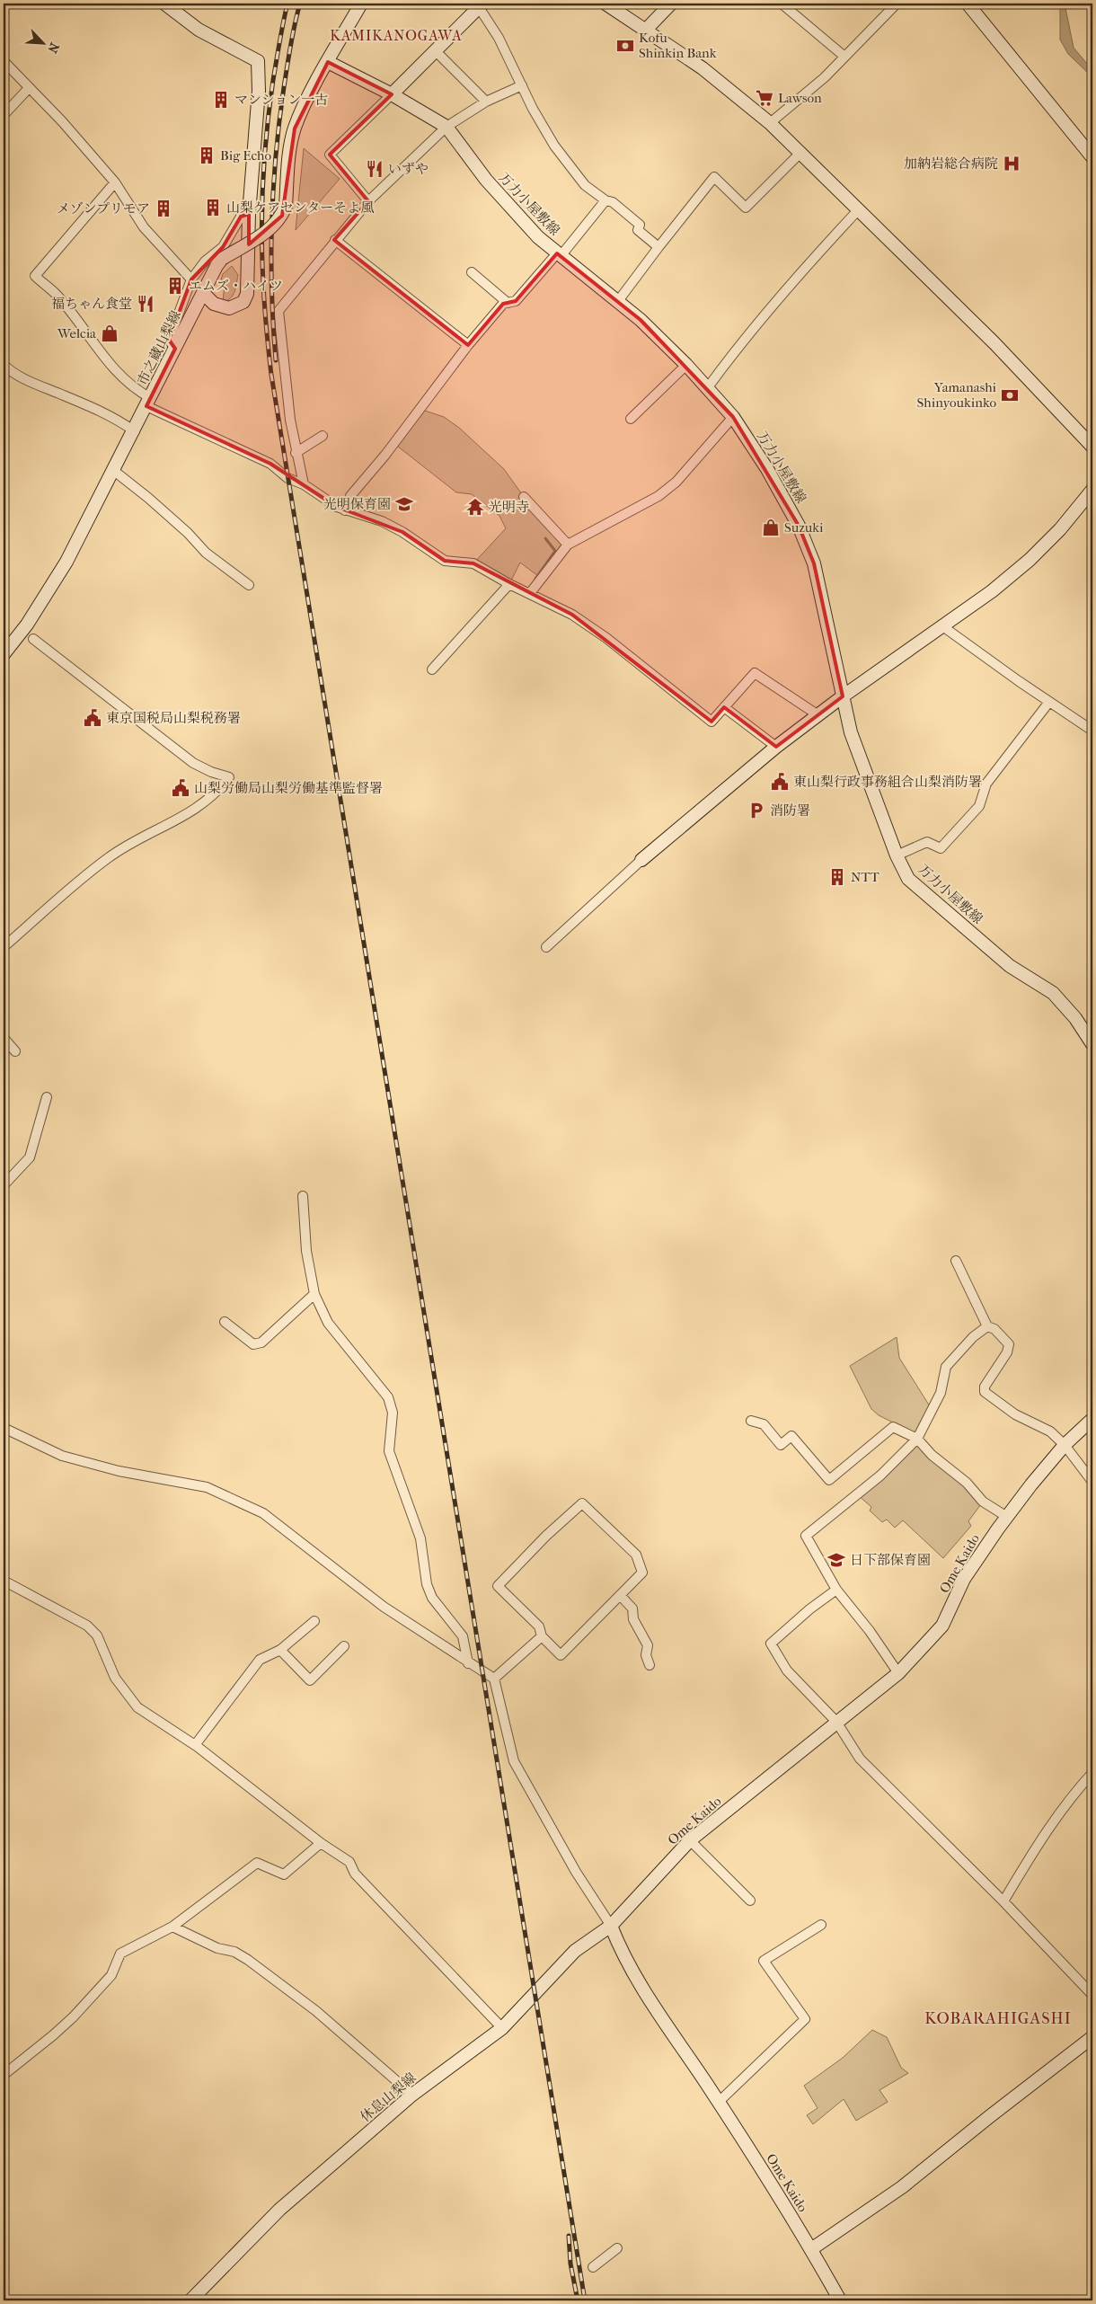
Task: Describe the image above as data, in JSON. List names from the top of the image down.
{
  "streets": {
    "main road": [
      "万力小屋敷線",
      "市之蔵山梨線",
      "Ome Kaido",
      "休息山梨線"
    ]
  },
  "crossings": [
    ["万力小屋敷線", "市之蔵山梨線"],
    ["Ome Kaido", "休息山梨線"]
  ],
  "districts": ["KAMIKANOGAWA", "KOBARAHIGASHI"],
  "places": {
    "bank": ["Kofu Shinkin Bank", "Yamanashi Shinyoukinko"],
    "supermarket": ["Lawson"],
    "building": [
      "マンション一古",
      "Big Echo",
      "山梨ケアセンターそよ風",
      "メゾンプリモア",
      "エムズ・ハイツ",
      "NTT"
    ],
    "hospital": ["加納岩総合病院"],
    "restaurant": ["いずや", "福ちゃん食堂"],
    "shop": ["Welcia", "Suzuki"],
    "school or university": ["光明保育園", "日下部保育園"],
    "temple": ["光明寺"],
    "public building": ["東京国税局山梨税務署", "東山梨行政事務組合山梨消防署", "山梨労働局山梨労働基準監督署"],
    "parking": ["消防署"]
  },
  "north": "bottom right"
}
